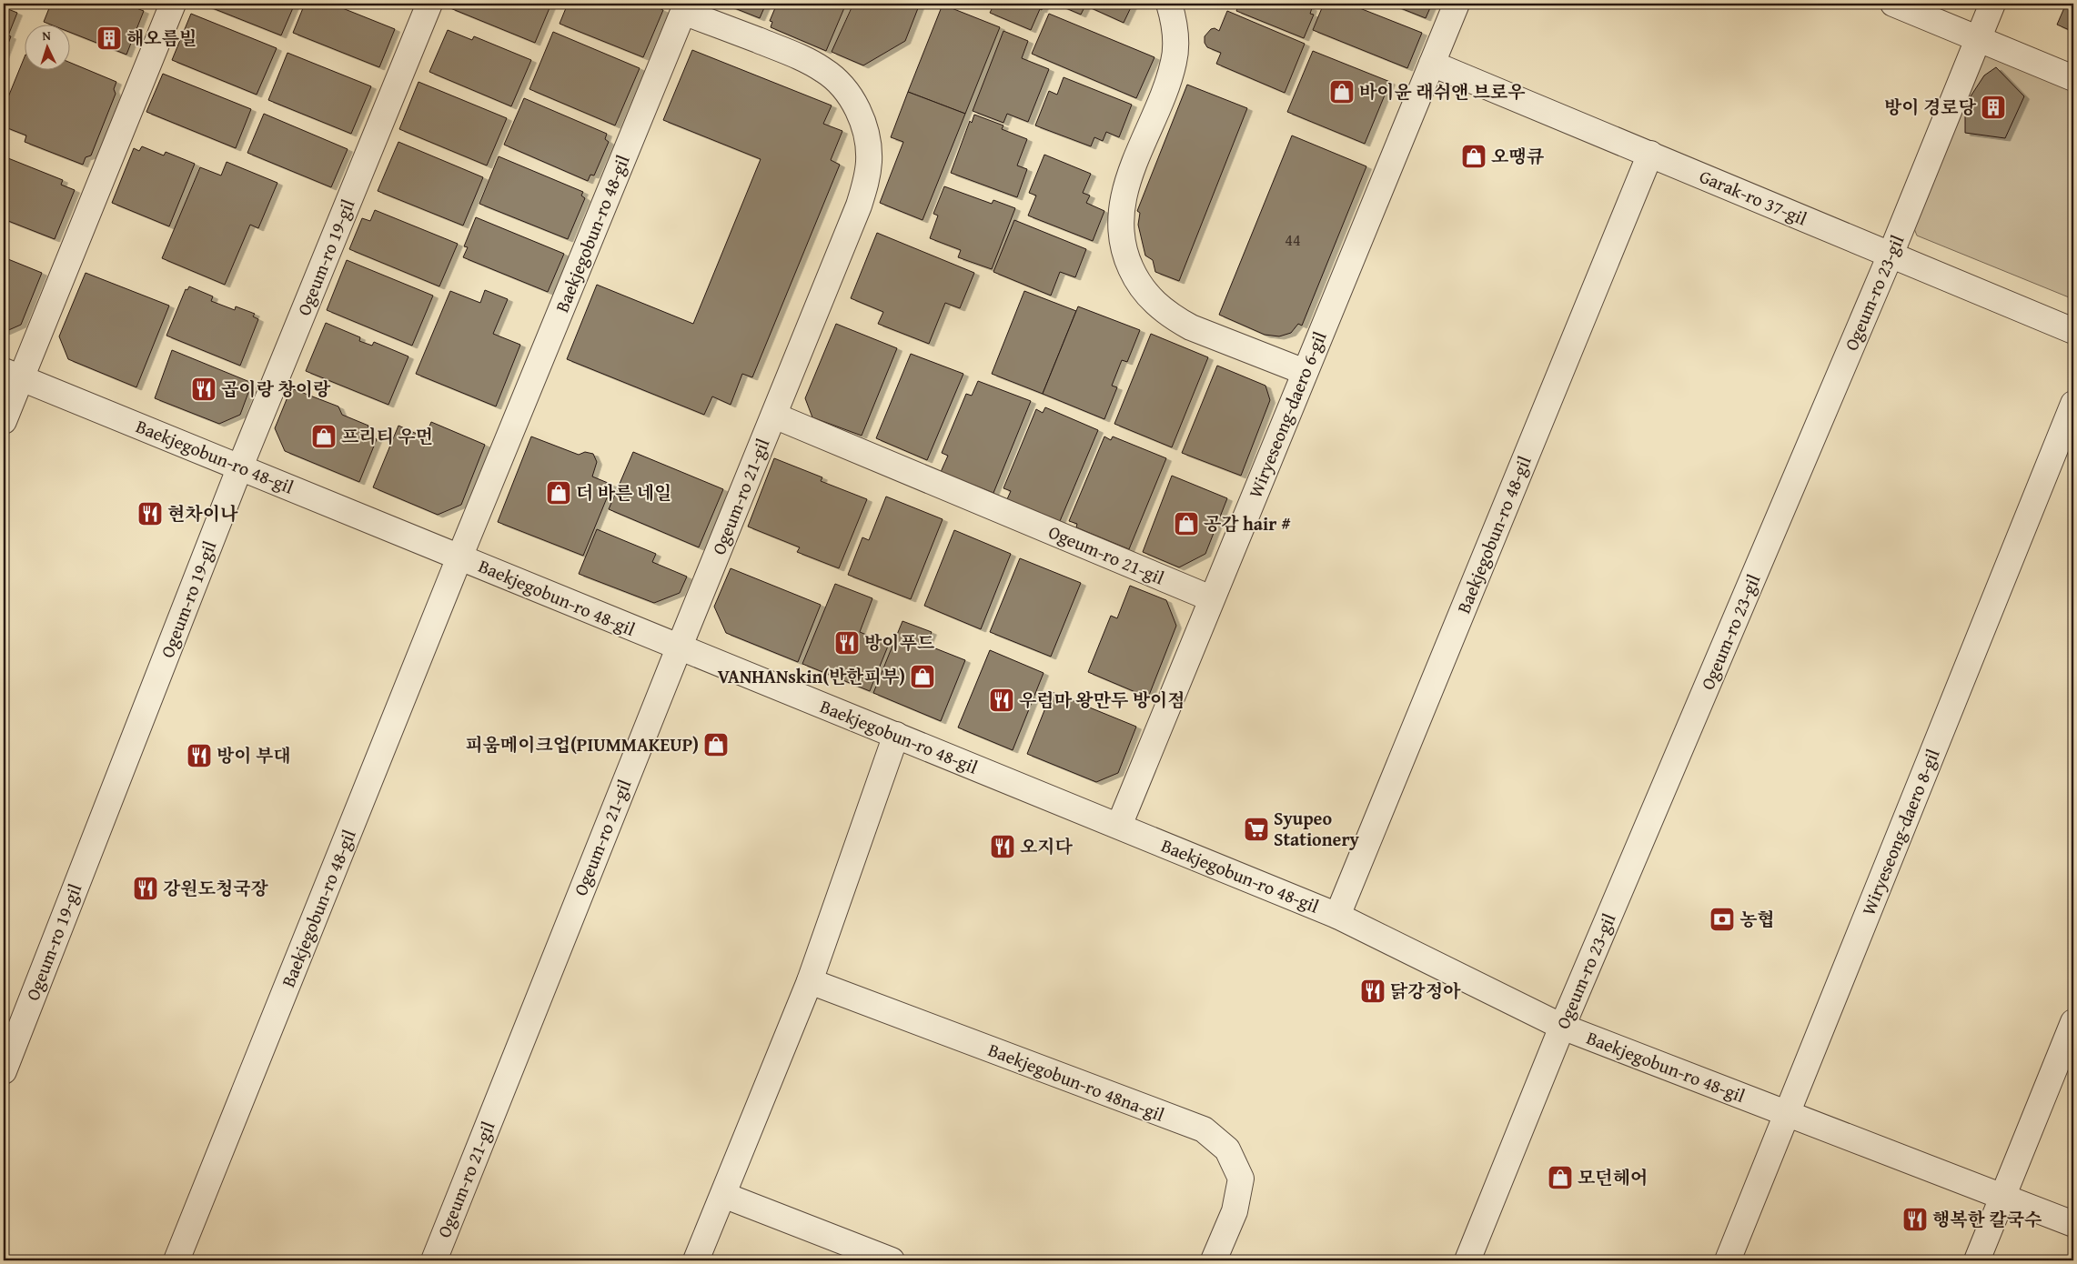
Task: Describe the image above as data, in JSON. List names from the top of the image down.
{
  "streets": {
    "street": [
      "Garak-ro 37-gil",
      "Baekjegobun-ro 48-gil",
      "Ogeum-ro 19-gil",
      "Ogeum-ro 23-gil",
      "Wiryeseong-daero 6-gil",
      "Ogeum-ro 21-gil",
      "Wiryeseong-daero 8-gil",
      "Baekjegobun-ro 48na-gil"
    ]
  },
  "crossings": [
    ["Garak-ro 37-gil", "Baekjegobun-ro 48-gil"],
    ["Garak-ro 37-gil", "Ogeum-ro 23-gil"],
    ["Garak-ro 37-gil", "Wiryeseong-daero 6-gil"],
    ["Baekjegobun-ro 48-gil", "Ogeum-ro 19-gil"],
    ["Baekjegobun-ro 48-gil", "Ogeum-ro 23-gil"],
    ["Baekjegobun-ro 48-gil", "Wiryeseong-daero 6-gil"],
    ["Baekjegobun-ro 48-gil", "Ogeum-ro 21-gil"],
    ["Baekjegobun-ro 48-gil", "Wiryeseong-daero 8-gil"],
    ["Wiryeseong-daero 6-gil", "Ogeum-ro 21-gil"]
  ],
  "places": {
    "building": ["해오름빌", "방이 경로당"],
    "shop": [
      "바이윤 래쉬앤 브로우",
      "오땡큐",
      "프리티 우먼",
      "더 바른 네일",
      "공감 hair #",
      "VANHANskin(반한피부)",
      "피움메이크업(PIUMMAKEUP)",
      "모던헤어"
    ],
    "restaurant": [
      "곱이랑 창이랑",
      "현차이나",
      "방이푸드",
      "우럼마 왕만두 방이점",
      "방이 부대",
      "오지다",
      "강원도청국장",
      "닭강정아",
      "행복한 칼국수"
    ],
    "supermarket": ["Syupeo Stationery"],
    "bank": ["농협"]
  },
  "house_numbers": ["44"],
  "north": "top"
}
